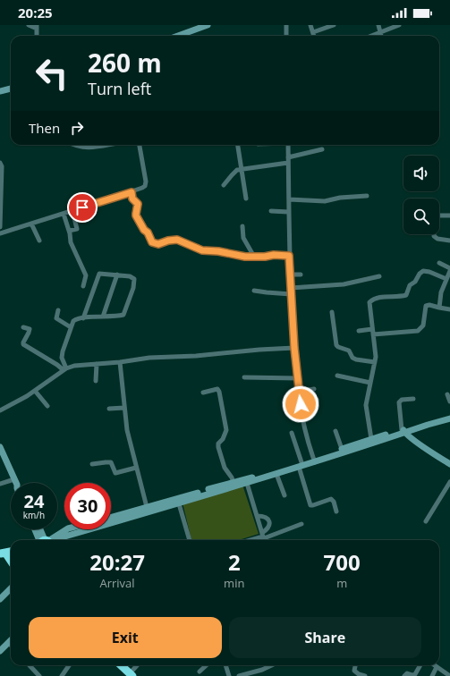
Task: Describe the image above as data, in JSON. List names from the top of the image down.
{
  "page": {
    "status": "20:25",
    "turn": ["260 m", "Turn left"],
    "then": "Then",
    "speed": "24 km/h",
    "limit": "30",
    "eta": [
      "20:27",
      "Arrival",
      "2",
      "min",
      "700",
      "m"
    ],
    "buttons": ["Exit", "Share"]
  }
}
